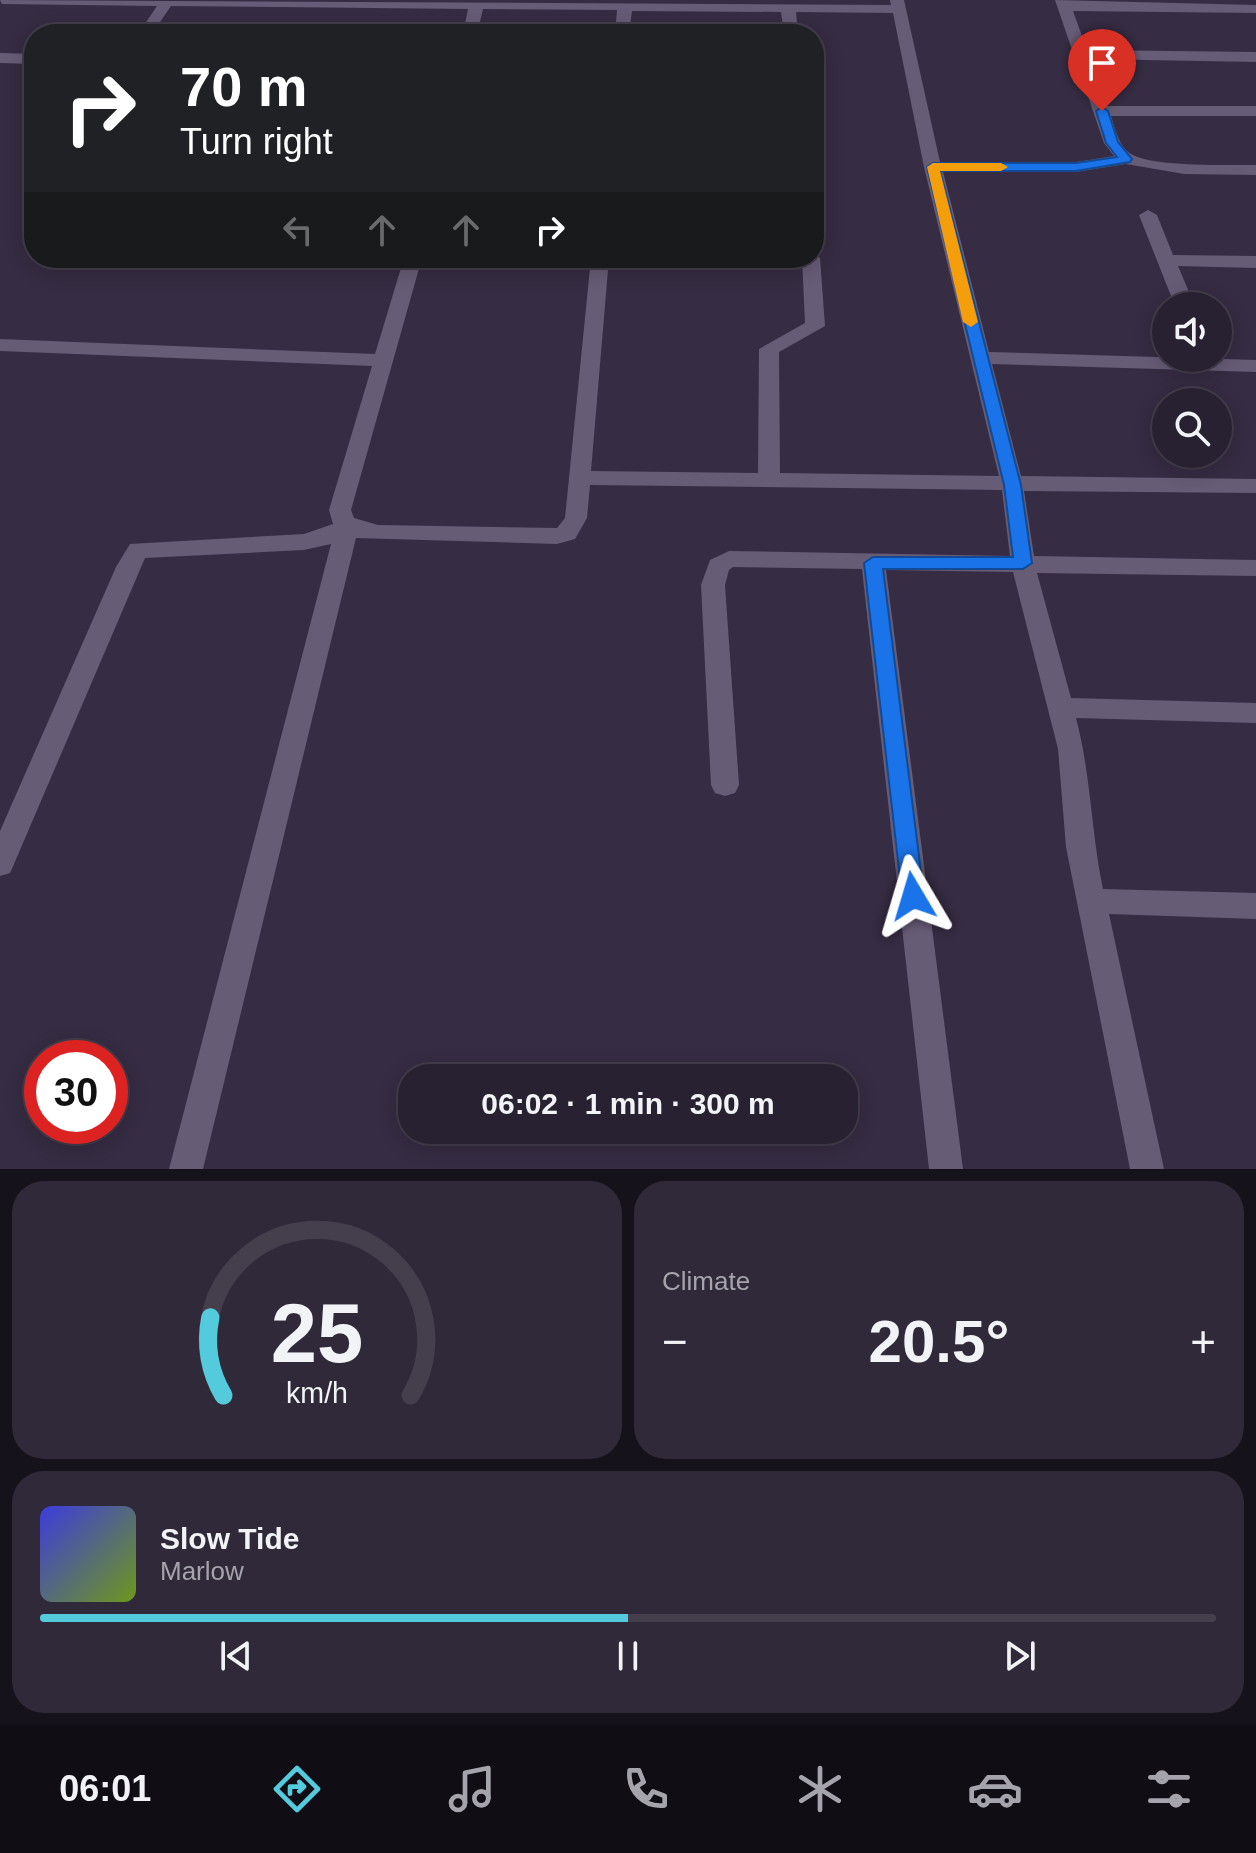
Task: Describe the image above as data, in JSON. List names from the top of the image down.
{
  "page": {
    "turn": ["70 m", "Turn right"],
    "limit": "30",
    "trip": "06:02 · 1 min · 300 m",
    "tile": "Climate",
    "heat": ["−", "20.5°", "+"],
    "song": ["Slow Tide", "Marlow"],
    "tabs": "06:01",
    "gauge": ["25", "km/h"]
  }
}
